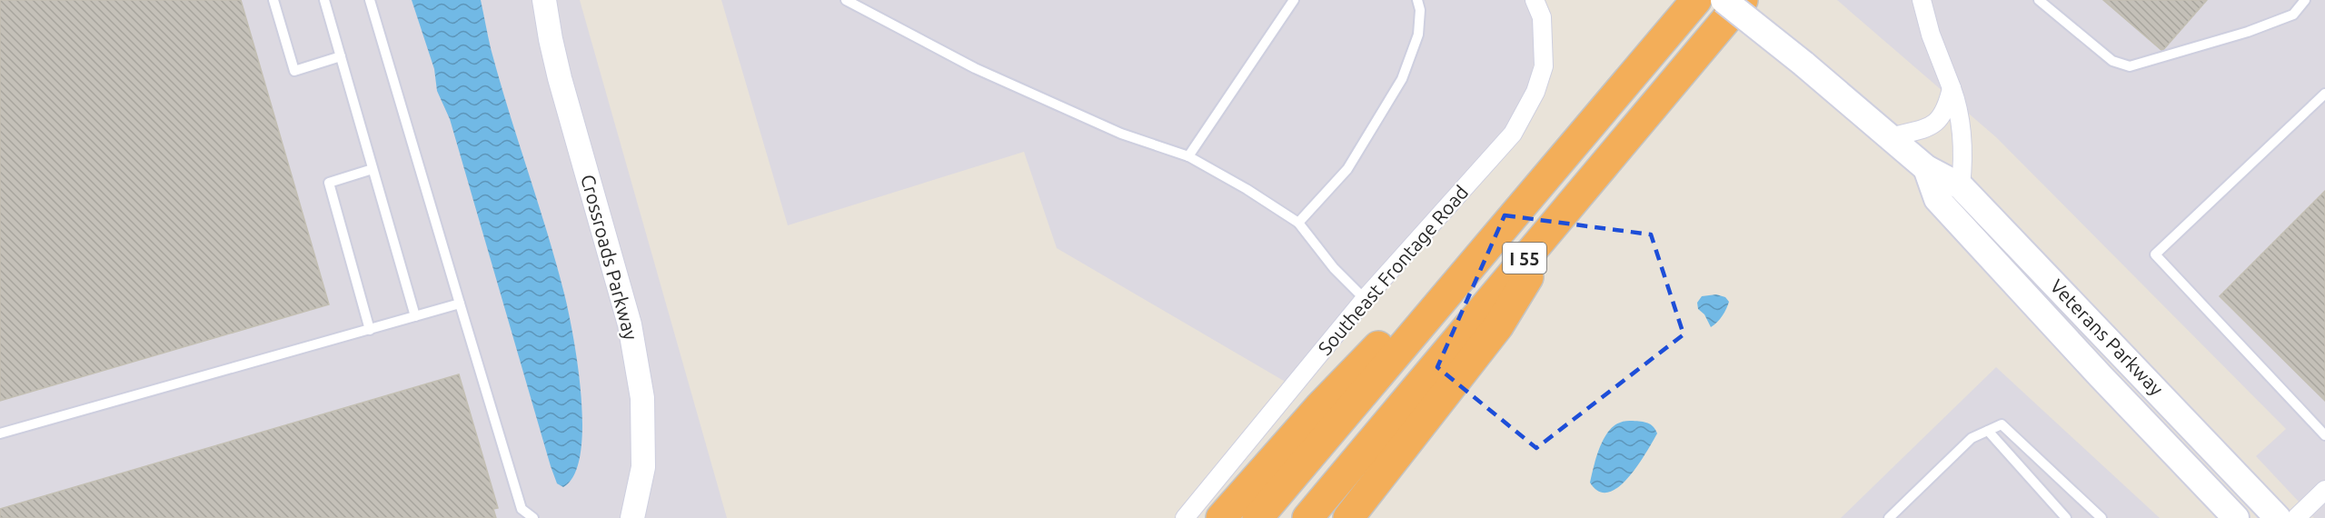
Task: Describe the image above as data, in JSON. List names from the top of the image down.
{
  "streets": {
    "highway": ["I 55"],
    "main road": ["Veterans Parkway"],
    "street": ["Crossroads Parkway", "Southeast Frontage Road"]
  }
}
